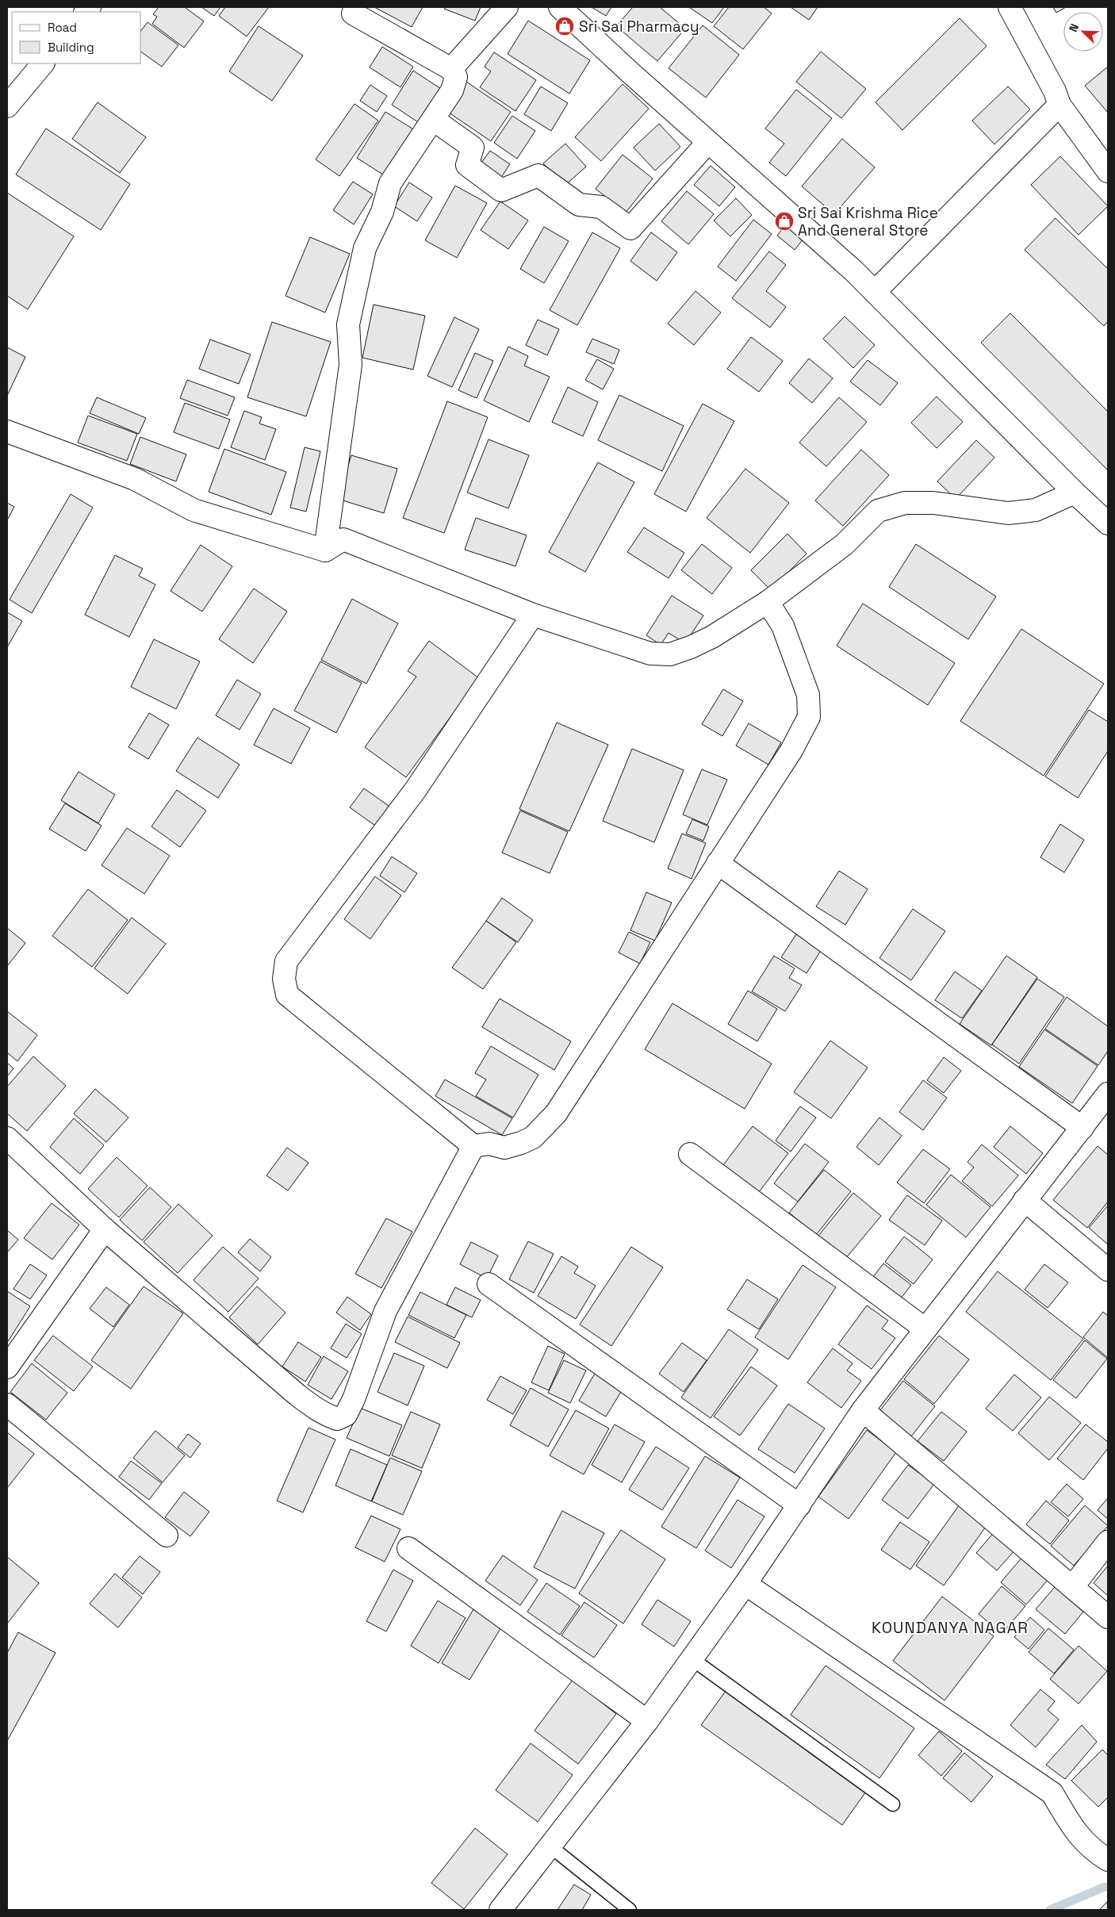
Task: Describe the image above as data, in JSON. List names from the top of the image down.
{
  "districts": ["KOUNDANYA NAGAR"],
  "places": {
    "shop": ["Sri Sai Pharmacy", "Sri Sai Krishma Rice And General Store"]
  },
  "legend": ["Road", "Building"],
  "north": "top left"
}
